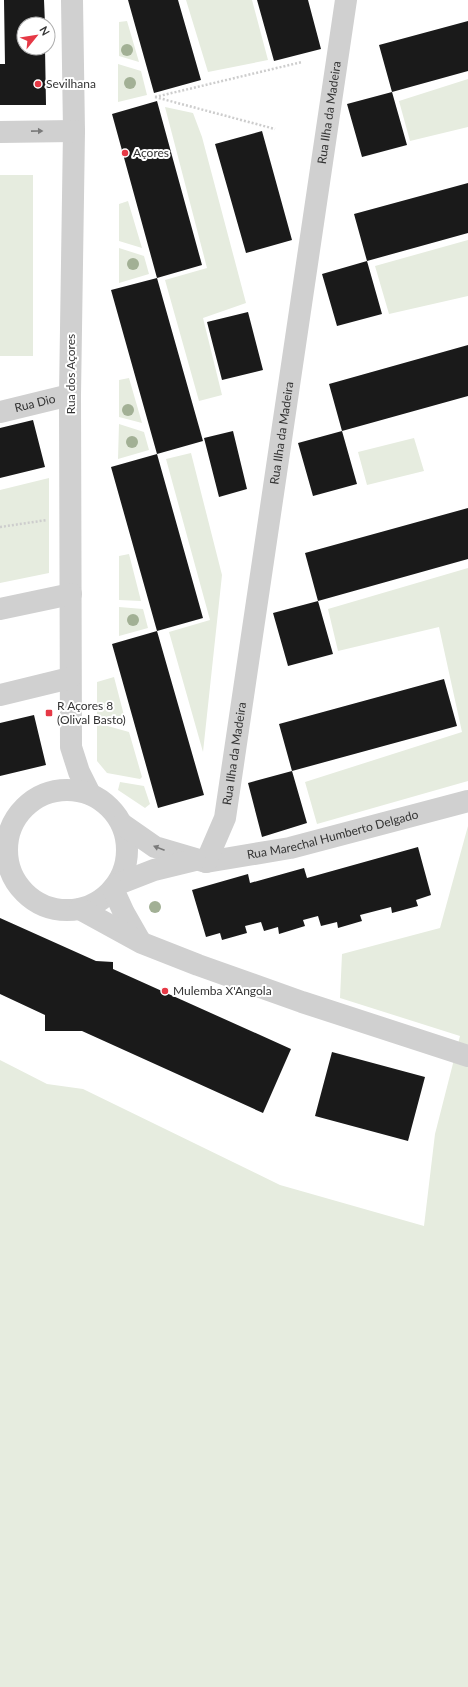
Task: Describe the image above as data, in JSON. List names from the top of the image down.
{
  "streets": {
    "street": [
      "Rua Ilha da Madeira",
      "Rua dos Açores",
      "Rua Dio",
      "Rua Marechal Humberto Delgado"
    ]
  },
  "crossings": [
    ["Rua Ilha da Madeira", "Rua Marechal Humberto Delgado"],
    ["Rua dos Açores", "Rua Dio"],
    ["Rua dos Açores", "Rua Marechal Humberto Delgado"]
  ],
  "places": {
    "other": ["Sevilhana", "Açores", "Mulemba X'Angola"],
    "transit": ["R Açores 8 (Olival Basto)"]
  },
  "north": "top right"
}
